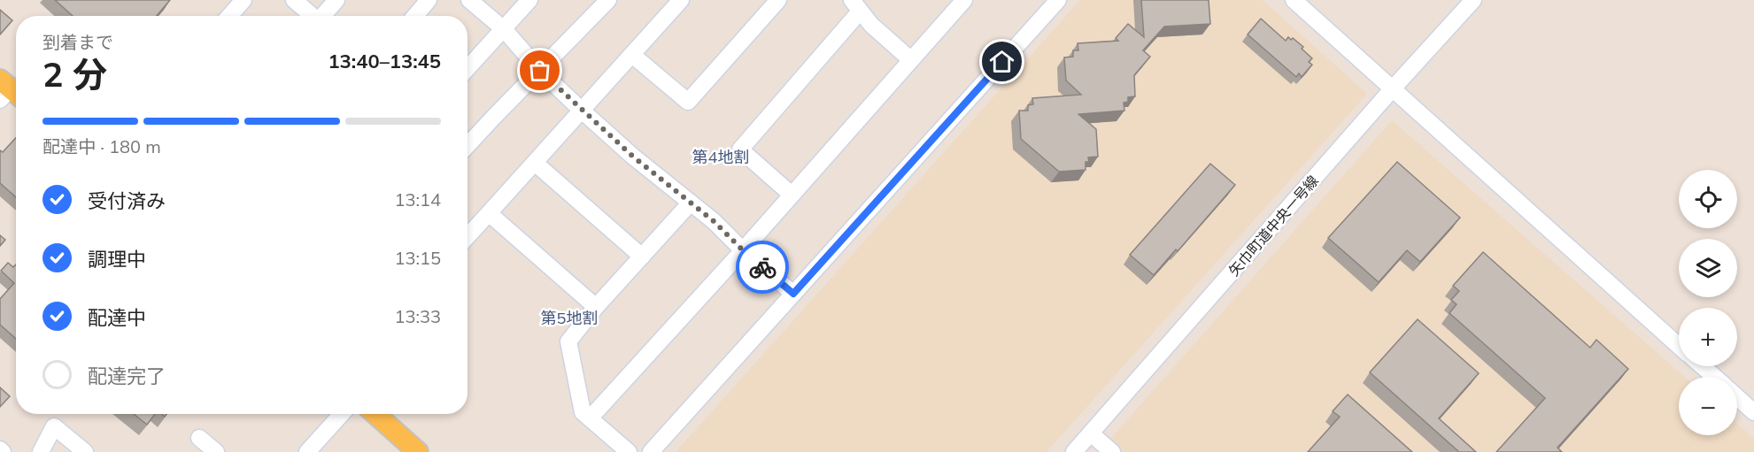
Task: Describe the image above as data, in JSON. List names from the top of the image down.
{
  "streets": {
    "street": ["矢巾町道中央一号線"]
  },
  "districts": ["第4地割", "第5地割"],
  "page": {
    "heading": ["2 分", "到着まで", "13:40–13:45"],
    "bar": "配達中 · 180 m",
    "map_buttons": ["+", "−"],
    "list": [
      ["受付済み", "13:14"],
      ["調理中", "13:15"],
      ["配達中", "13:33"],
      "配達完了"
    ]
  }
}
